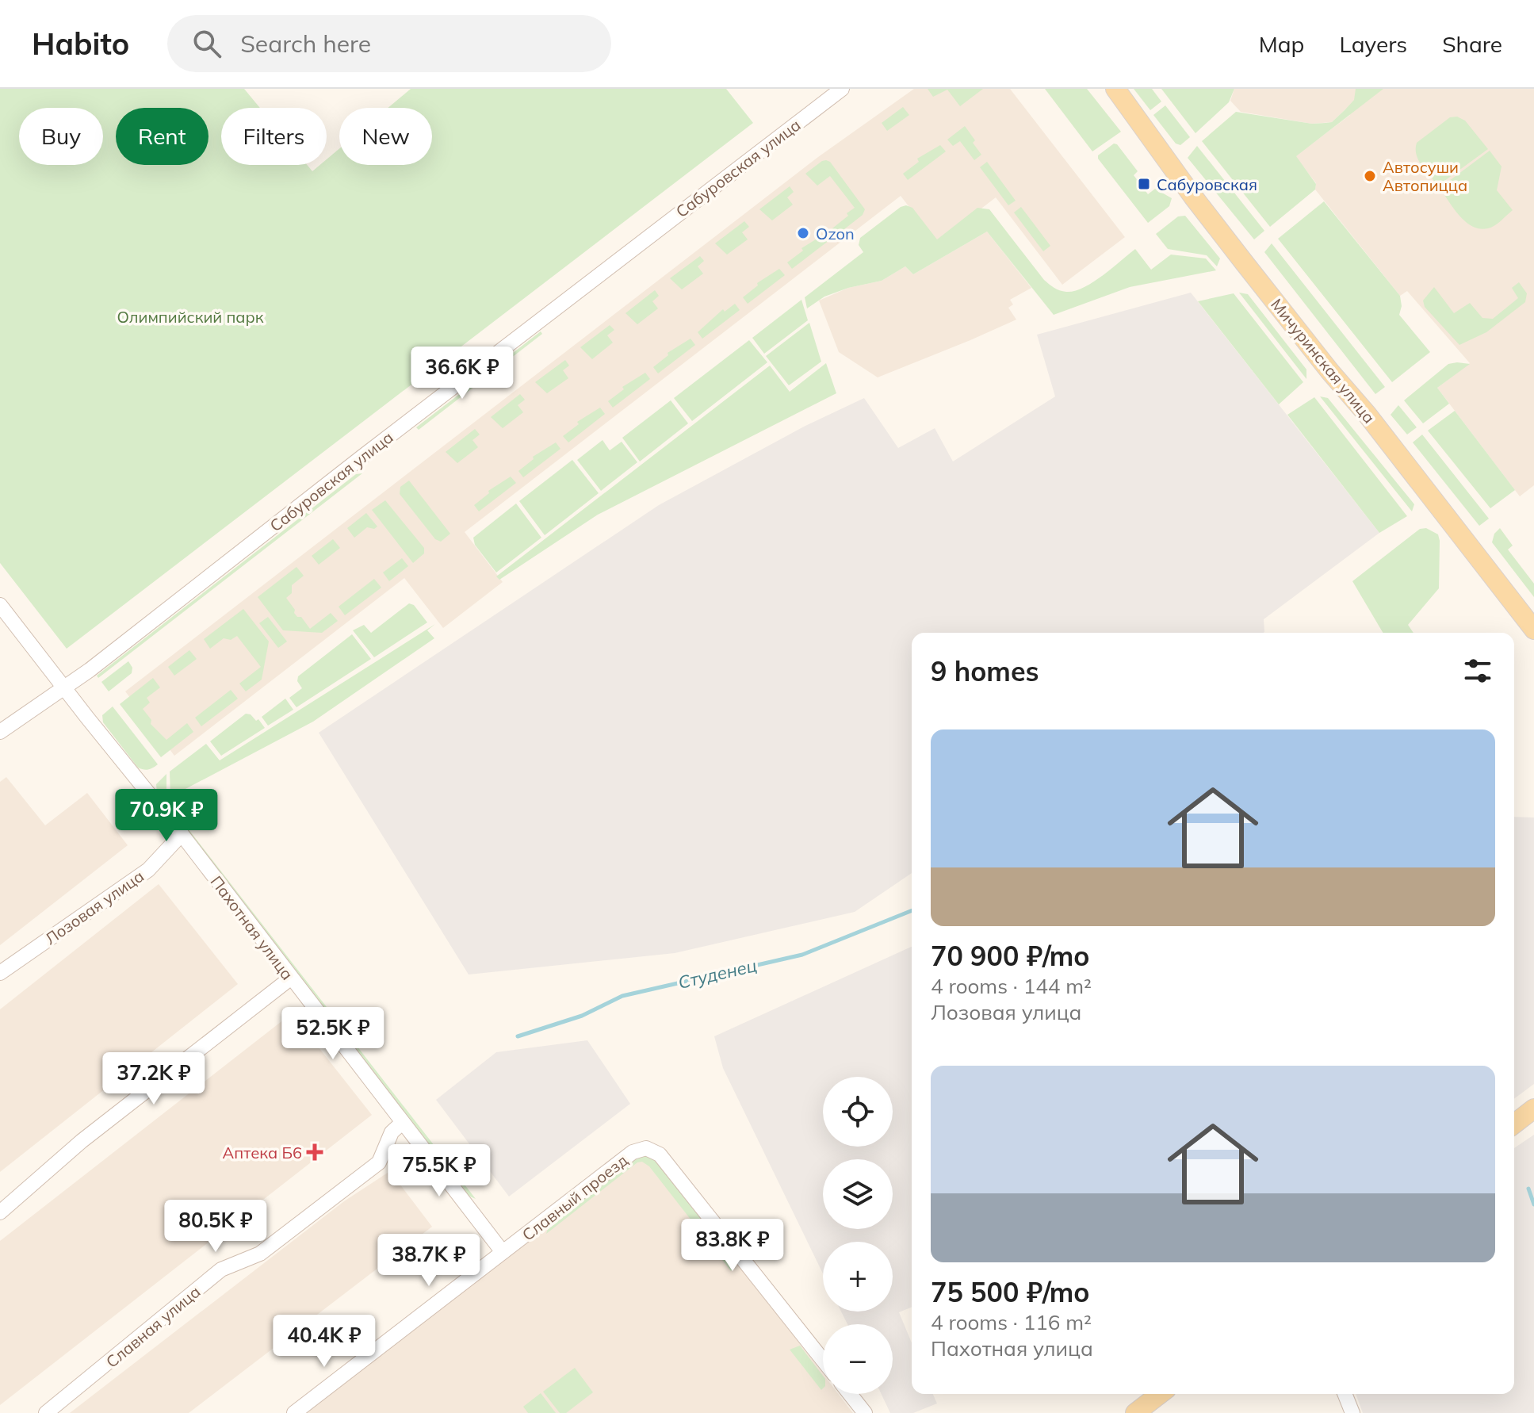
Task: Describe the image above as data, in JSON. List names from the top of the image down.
{
  "streets": {
    "main road": ["Мичуринская улица"],
    "street": [
      "Сабуровская улица",
      "Лозовая улица",
      "Пахотная улица",
      "Славный проезд",
      "Славная улица"
    ]
  },
  "crossings": [
    ["Сабуровская улица", "Пахотная улица"],
    ["Лозовая улица", "Пахотная улица"],
    ["Пахотная улица", "Славный проезд"],
    ["Пахотная улица", "Славная улица"]
  ],
  "water": ["Студенец"],
  "parks": ["Олимпийский парк"],
  "places": {
    "other": ["Автосуши Автопицца", "Ozon"],
    "transit": ["Сабуровская"],
    "health": ["Аптека Б6"]
  },
  "page": {
    "header": "Habito",
    "search": "Search here",
    "nav": ["Map", "Layers", "Share"],
    "chip": [
      "Buy",
      "Rent",
      "Filters",
      "New"
    ],
    "price": [
      "36.6K ₽",
      "70.9K ₽",
      "52.5K ₽",
      "37.2K ₽",
      "75.5K ₽",
      "80.5K ₽",
      "83.8K ₽",
      "38.7K ₽",
      "40.4K ₽"
    ],
    "heading": "9 homes",
    "list": [
      {
        "name": "70 900 ₽/mo",
        "note": "4 rooms · 144 m² · Лозовая улица"
      },
      {
        "name": "75 500 ₽/mo",
        "note": "4 rooms · 116 m² · Пахотная улица"
      }
    ],
    "map_buttons": ["+", "−"]
  }
}
